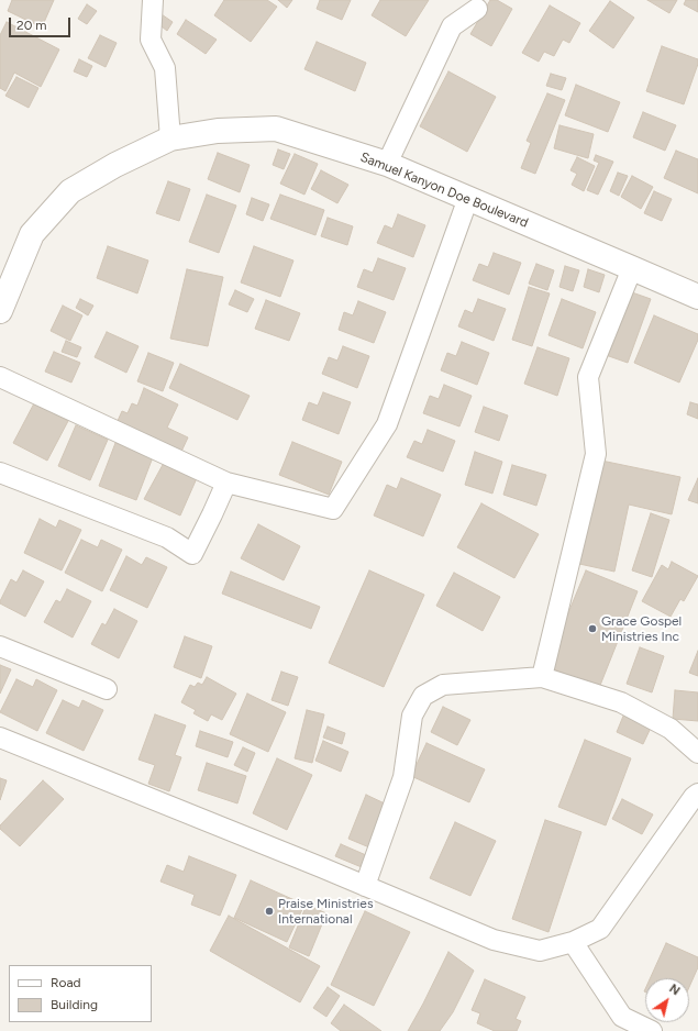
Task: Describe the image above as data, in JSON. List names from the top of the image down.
{
  "streets": {
    "street": ["Samuel Kanyon Doe Boulevard"]
  },
  "places": ["Grace Gospel Ministries Inc", "Praise Ministries International"],
  "legend": ["Road", "Building"],
  "scale_bar": "20 m",
  "north": "top right"
}
